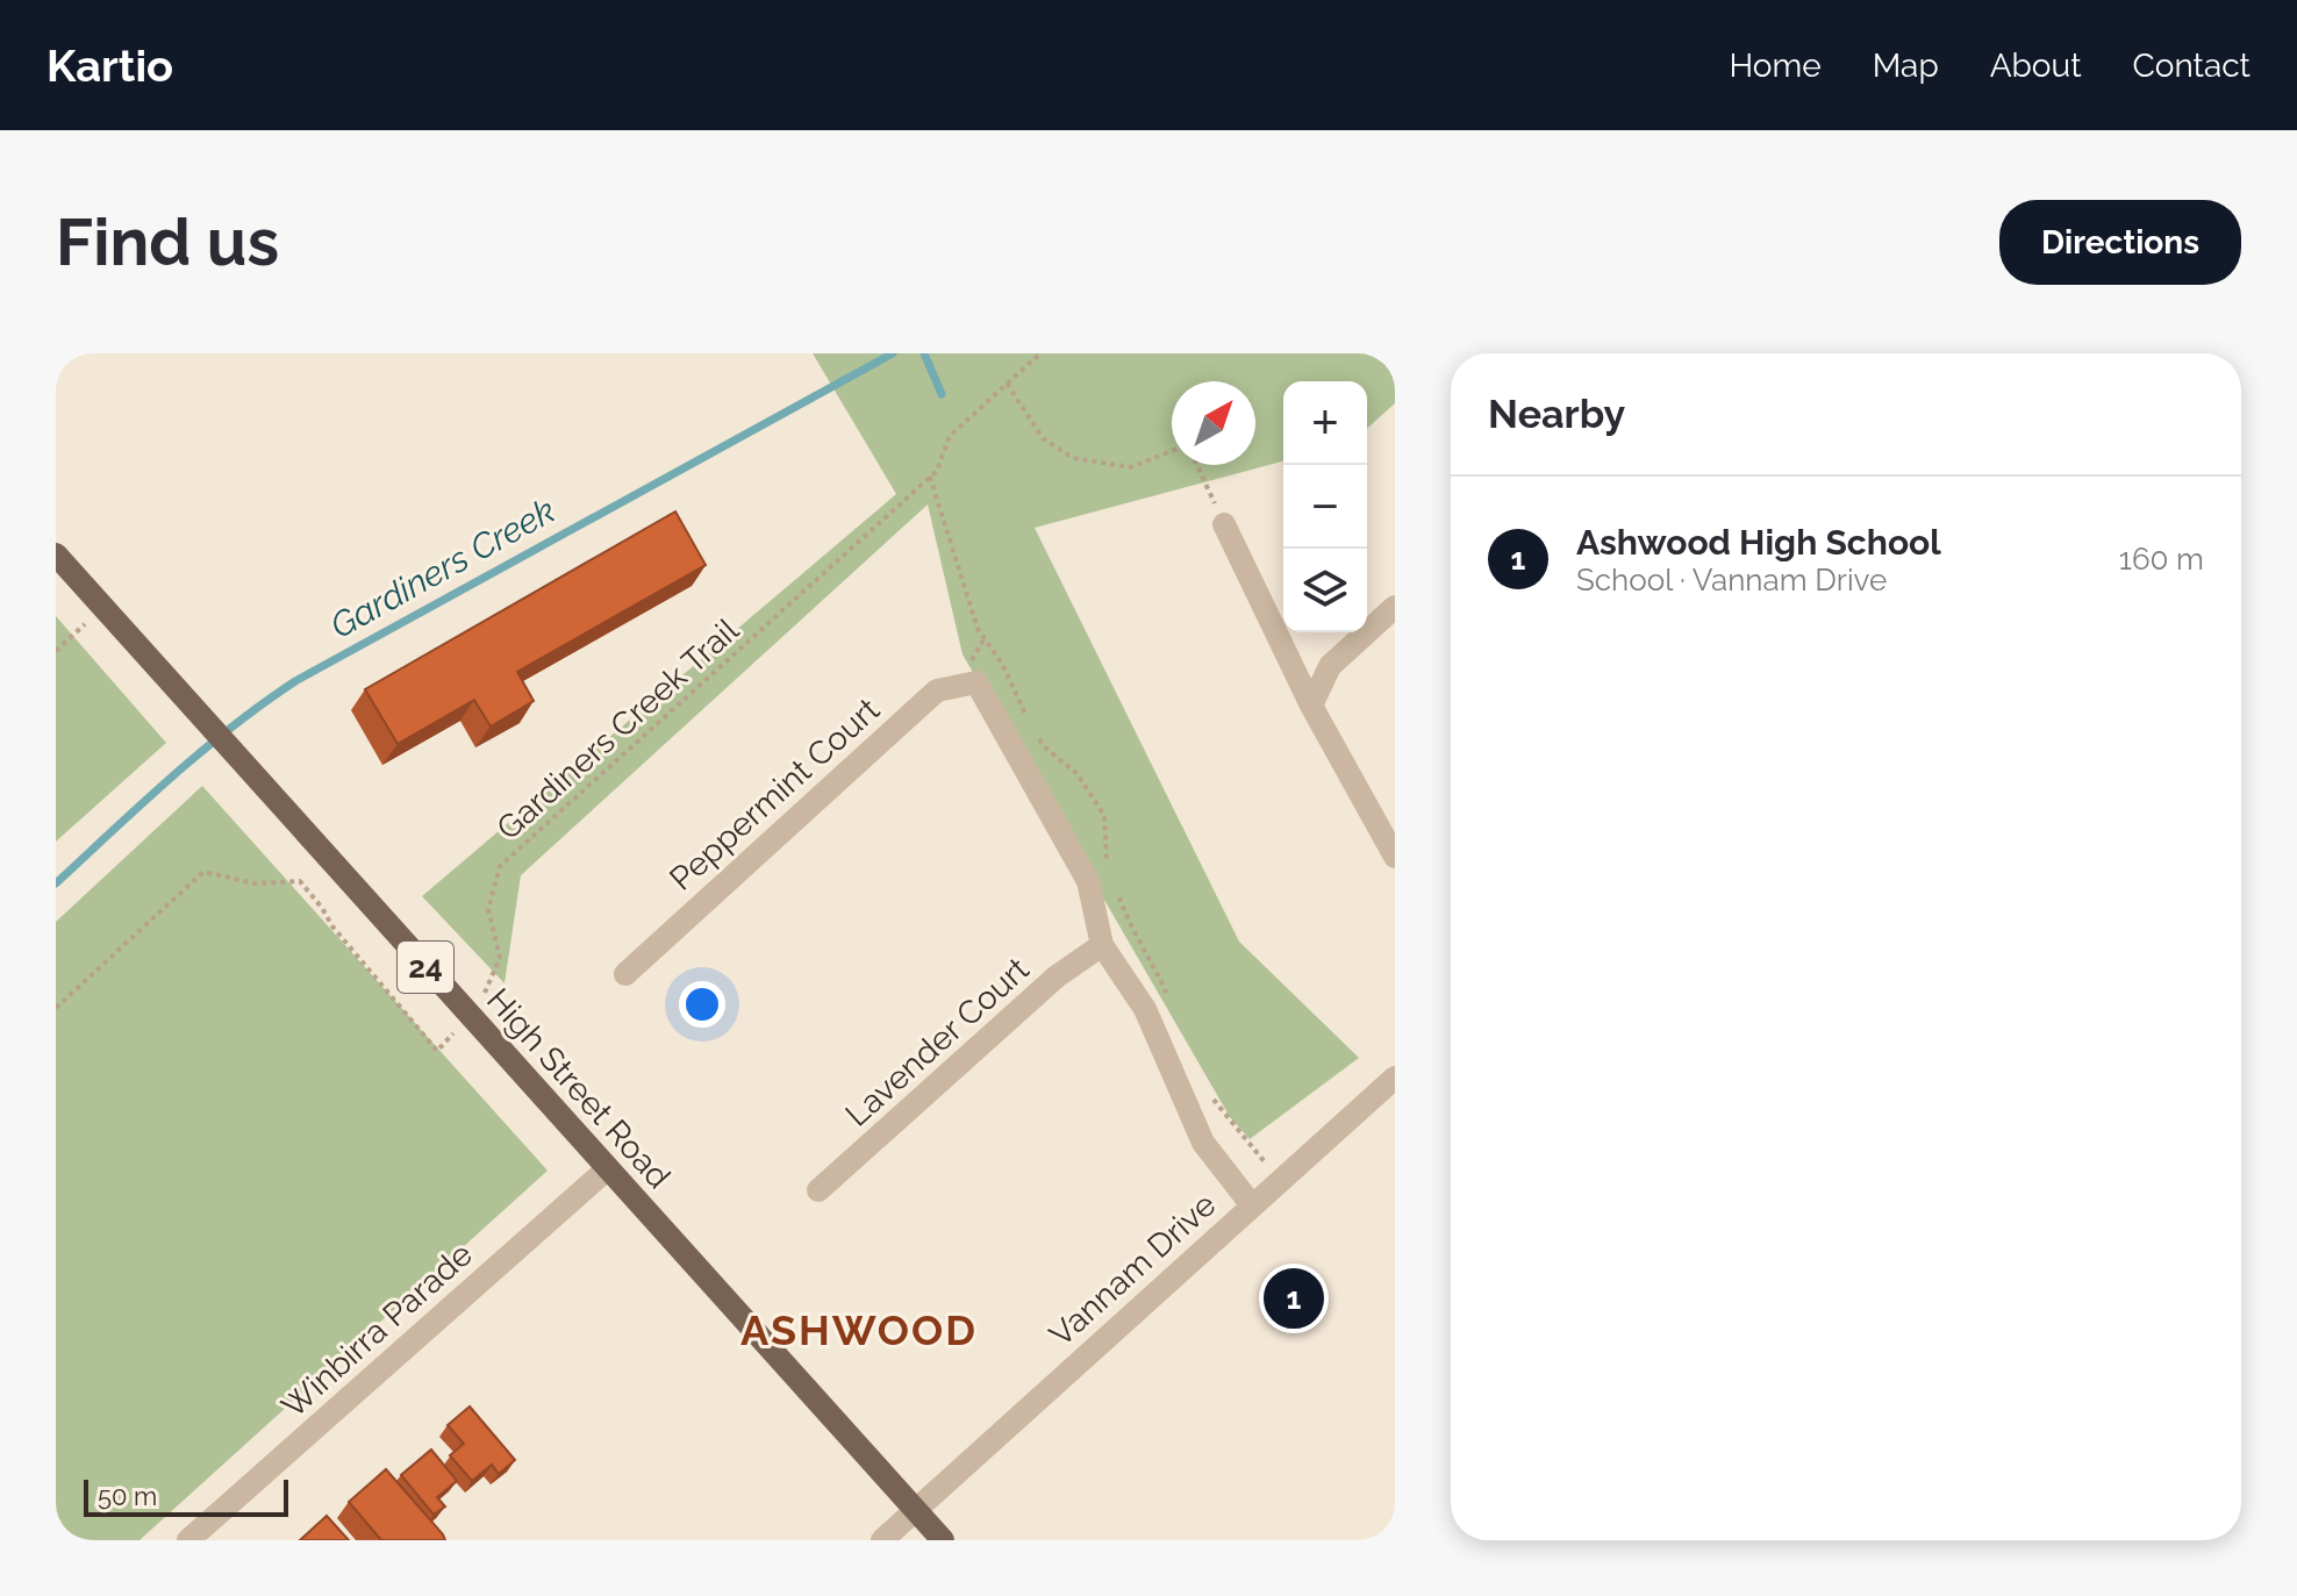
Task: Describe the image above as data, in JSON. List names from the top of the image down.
{
  "streets": {
    "main road": ["24", "High Street Road"],
    "street": [
      "Peppermint Court",
      "Lavender Court",
      "Vannam Drive",
      "Winbirra Parade"
    ],
    "path": ["Gardiners Creek Trail"]
  },
  "crossings": [
    ["Gardiners Creek Trail", "High Street Road"],
    ["Peppermint Court", "Lavender Court"],
    ["High Street Road", "Vannam Drive"],
    ["High Street Road", "Winbirra Parade"]
  ],
  "districts": ["ASHWOOD"],
  "water": ["Gardiners Creek"],
  "scale_bar": "50 m",
  "north": "top right",
  "page": {
    "header": "Kartio",
    "nav": [
      "Home",
      "Map",
      "About",
      "Contact"
    ],
    "buttons": "Directions",
    "title": "Find us",
    "heading": "Nearby",
    "map_buttons": ["+", "−"],
    "list": [
      {
        "mark": "1",
        "name": "Ashwood High School",
        "note": "School · Vannam Drive",
        "value": "160 m"
      }
    ],
    "pins": "1",
    "scale": "50 m"
  }
}
